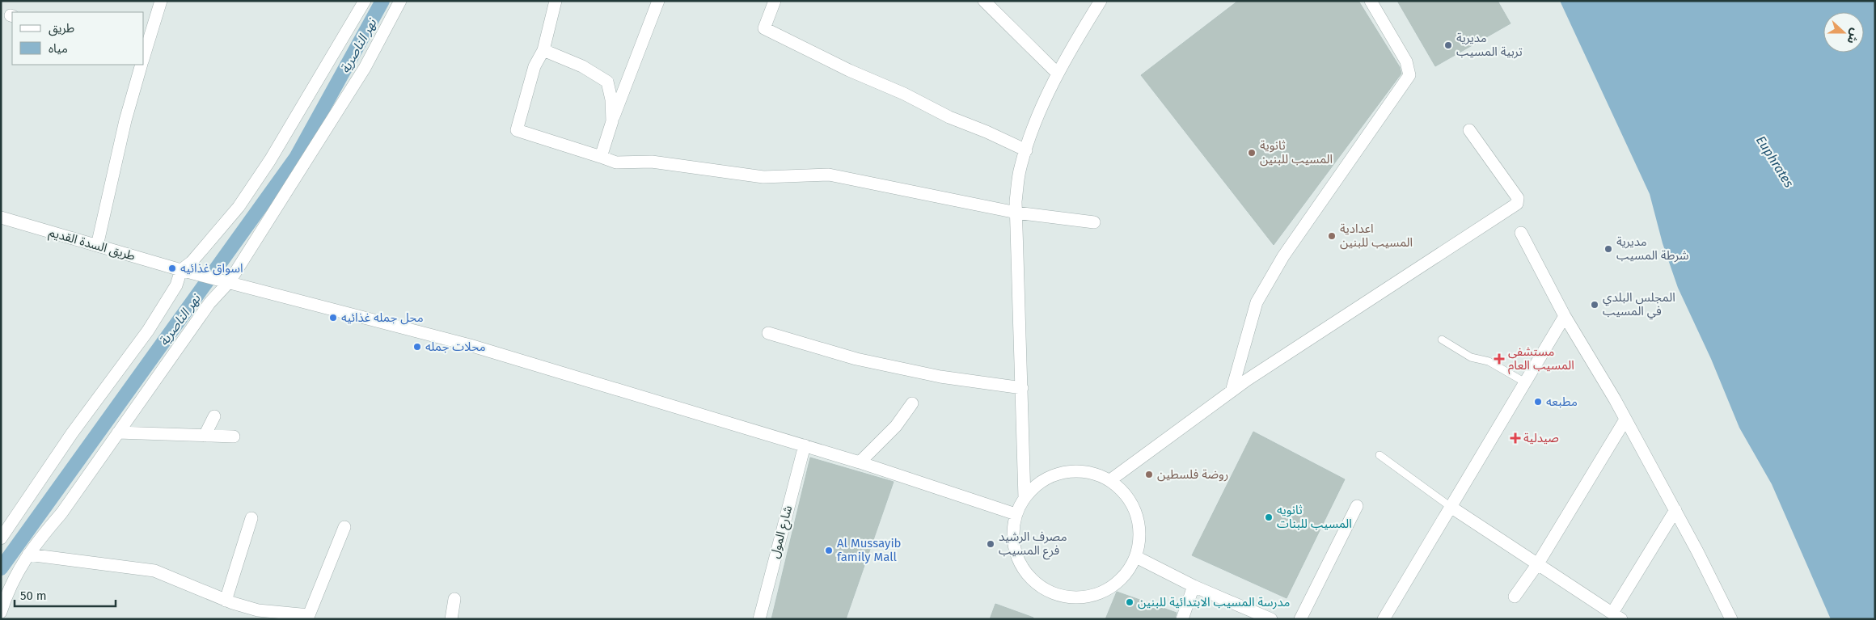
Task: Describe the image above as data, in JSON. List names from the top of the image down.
{
  "streets": {
    "street": ["طريق السدة القديم", "شارع المول"]
  },
  "crossings": [
    ["طريق السدة القديم", "شارع المول"]
  ],
  "water": ["نهر الناصرية", "Euphrates"],
  "places": {
    "other": [
      "مديرية تربية المسيب",
      "ثانوية المسيب للبنين",
      "اعدادية المسيب للبنين",
      "مديرية شرطة المسيب",
      "اسواق غذائيه",
      "المجلس البلدي في المسيب",
      "محل جمله غذائيه",
      "محلات جمله",
      "مطبعه",
      "روضة فلسطين",
      "ثانويه المسيب للبنات",
      "مصرف الرشيد فرع المسيب",
      "Al Mussayib family Mall",
      "مدرسة المسيب الابتدائية للبنين"
    ],
    "health": ["مستشفى المسيب العام", "صيدلية"]
  },
  "legend": ["طريق", "مياه"],
  "scale_bar": "50 m",
  "north": "right"
}
